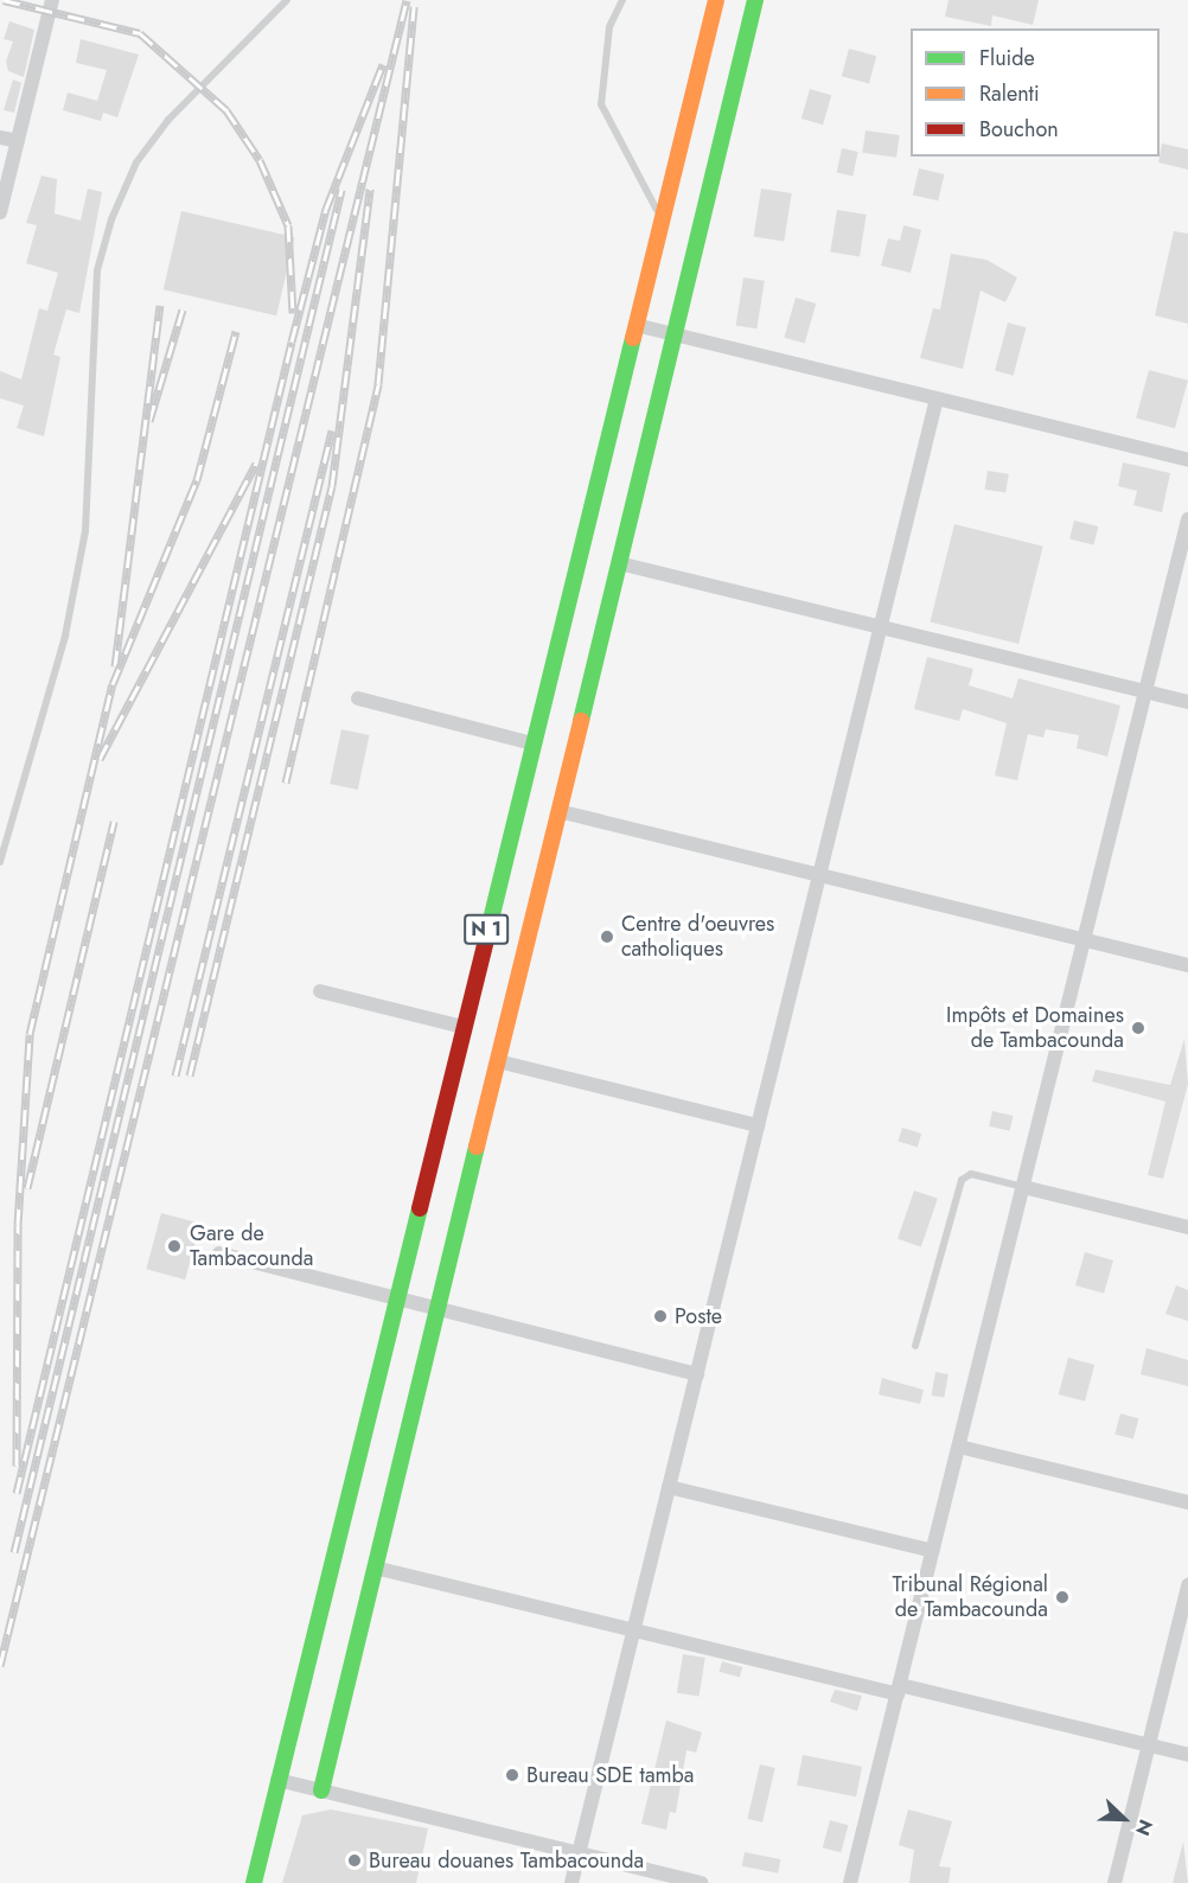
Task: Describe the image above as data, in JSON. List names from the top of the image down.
{
  "streets": {
    "main road": ["N 1"]
  },
  "places": [
    "Centre d'oeuvres catholiques",
    "Impôts et Domaines de Tambacounda",
    "Gare de Tambacounda",
    "Poste",
    "Tribunal Régional de Tambacounda",
    "Bureau SDE tamba",
    "Bureau douanes Tambacounda"
  ],
  "legend": ["Fluide", "Ralenti", "Bouchon"],
  "north": "bottom right"
}
